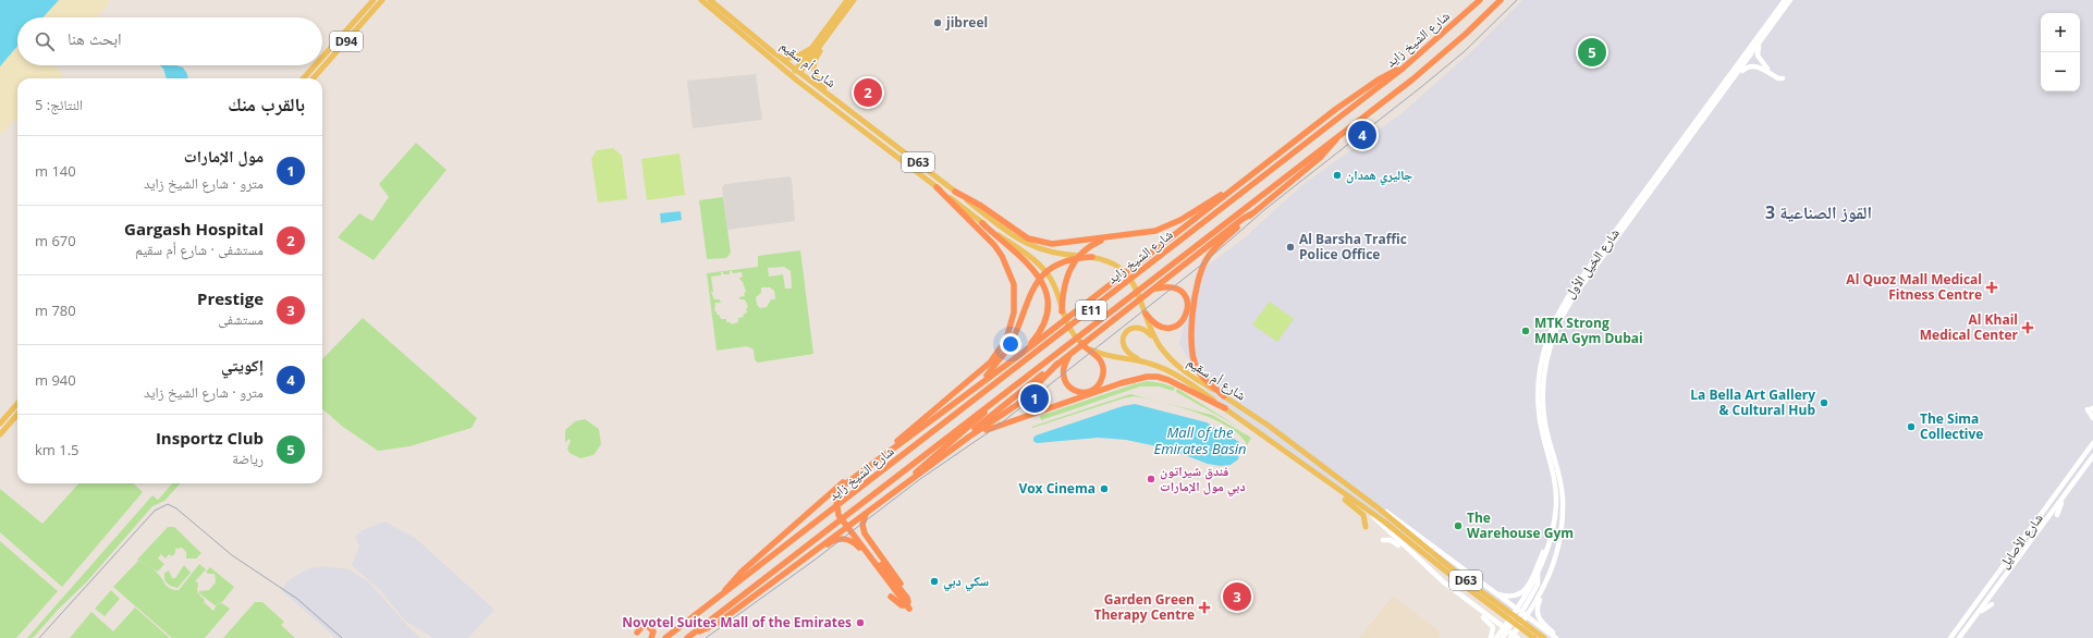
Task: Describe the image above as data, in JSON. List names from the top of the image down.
{
  "streets": {
    "highway": ["شارع الشيخ زايد", "E11"],
    "main road": [
      "D94",
      "شارع أم سقيم",
      "D63",
      "شارع الخيل الأول",
      "شارع الأصايل"
    ]
  },
  "districts": ["القوز الصناعية 3"],
  "water": ["Mall of the Emirates Basin"],
  "places": {
    "other": [
      "jibreel",
      "جاليري همدان",
      "Al Barsha Traffic Police Office",
      "MTK Strong MMA Gym Dubai",
      "La Bella Art Gallery & Cultural Hub",
      "The Sima Collective",
      "فندق شيراتون دبي مول الإمارات",
      "Vox Cinema",
      "The Warehouse Gym",
      "سكي دبي",
      "Novotel Suites Mall of the Emirates"
    ],
    "health": ["Al Quoz Mall Medical Fitness Centre", "Al Khail Medical Center", "Garden Green Therapy Centre"]
  },
  "page": {
    "map_buttons": ["+", "−"],
    "search": "ابحث هنا",
    "pins": [
      "5",
      "2",
      "4",
      "1",
      "3"
    ],
    "heading": ["بالقرب منك", "النتائج: 5"],
    "list": [
      {
        "mark": "1",
        "name": "مول الإمارات",
        "note": "مترو · شارع الشيخ زايد",
        "value": "140 m"
      },
      {
        "mark": "2",
        "name": "Gargash Hospital",
        "note": "مستشفى · شارع أم سقيم",
        "value": "670 m"
      },
      {
        "mark": "3",
        "name": "Prestige",
        "note": "مستشفى",
        "value": "780 m"
      },
      {
        "mark": "4",
        "name": "إكويتي",
        "note": "مترو · شارع الشيخ زايد",
        "value": "940 m"
      },
      {
        "mark": "5",
        "name": "Insportz Club",
        "note": "رياضة",
        "value": "1.5 km"
      }
    ]
  }
}
